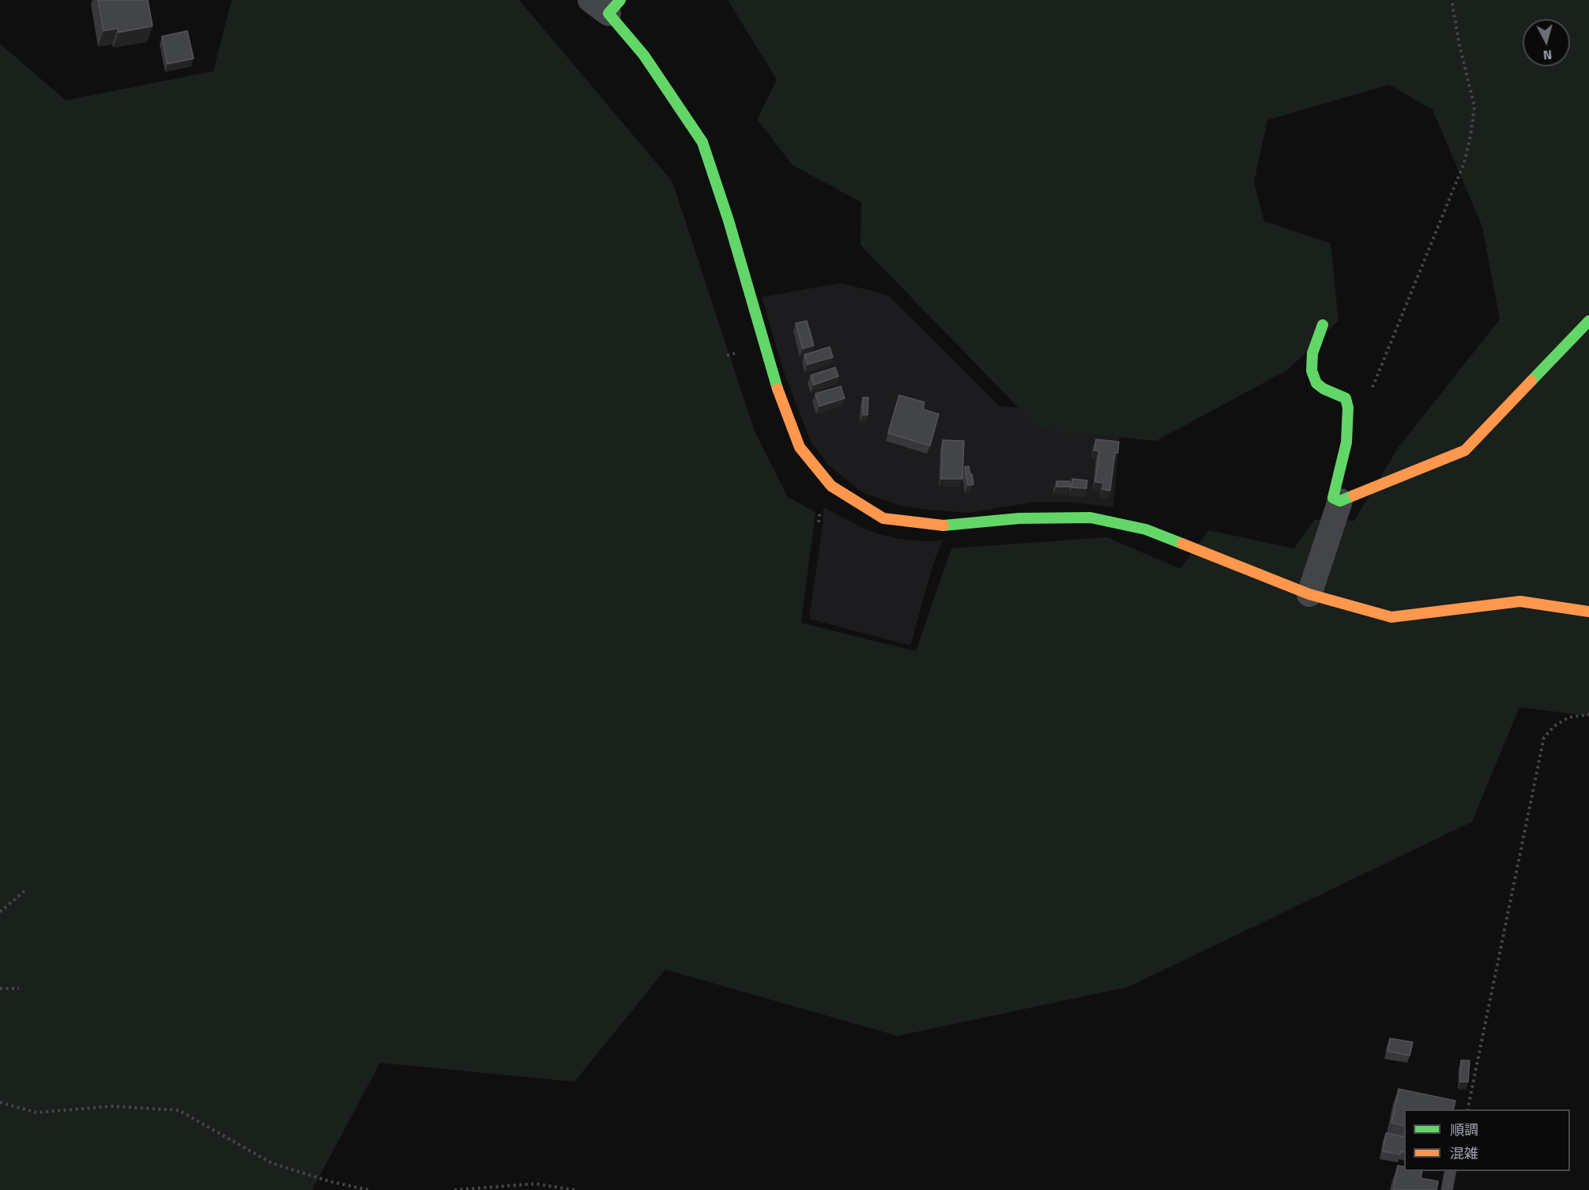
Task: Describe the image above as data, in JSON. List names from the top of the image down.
{
  "legend": ["順調", "混雑"],
  "north": "bottom"
}
